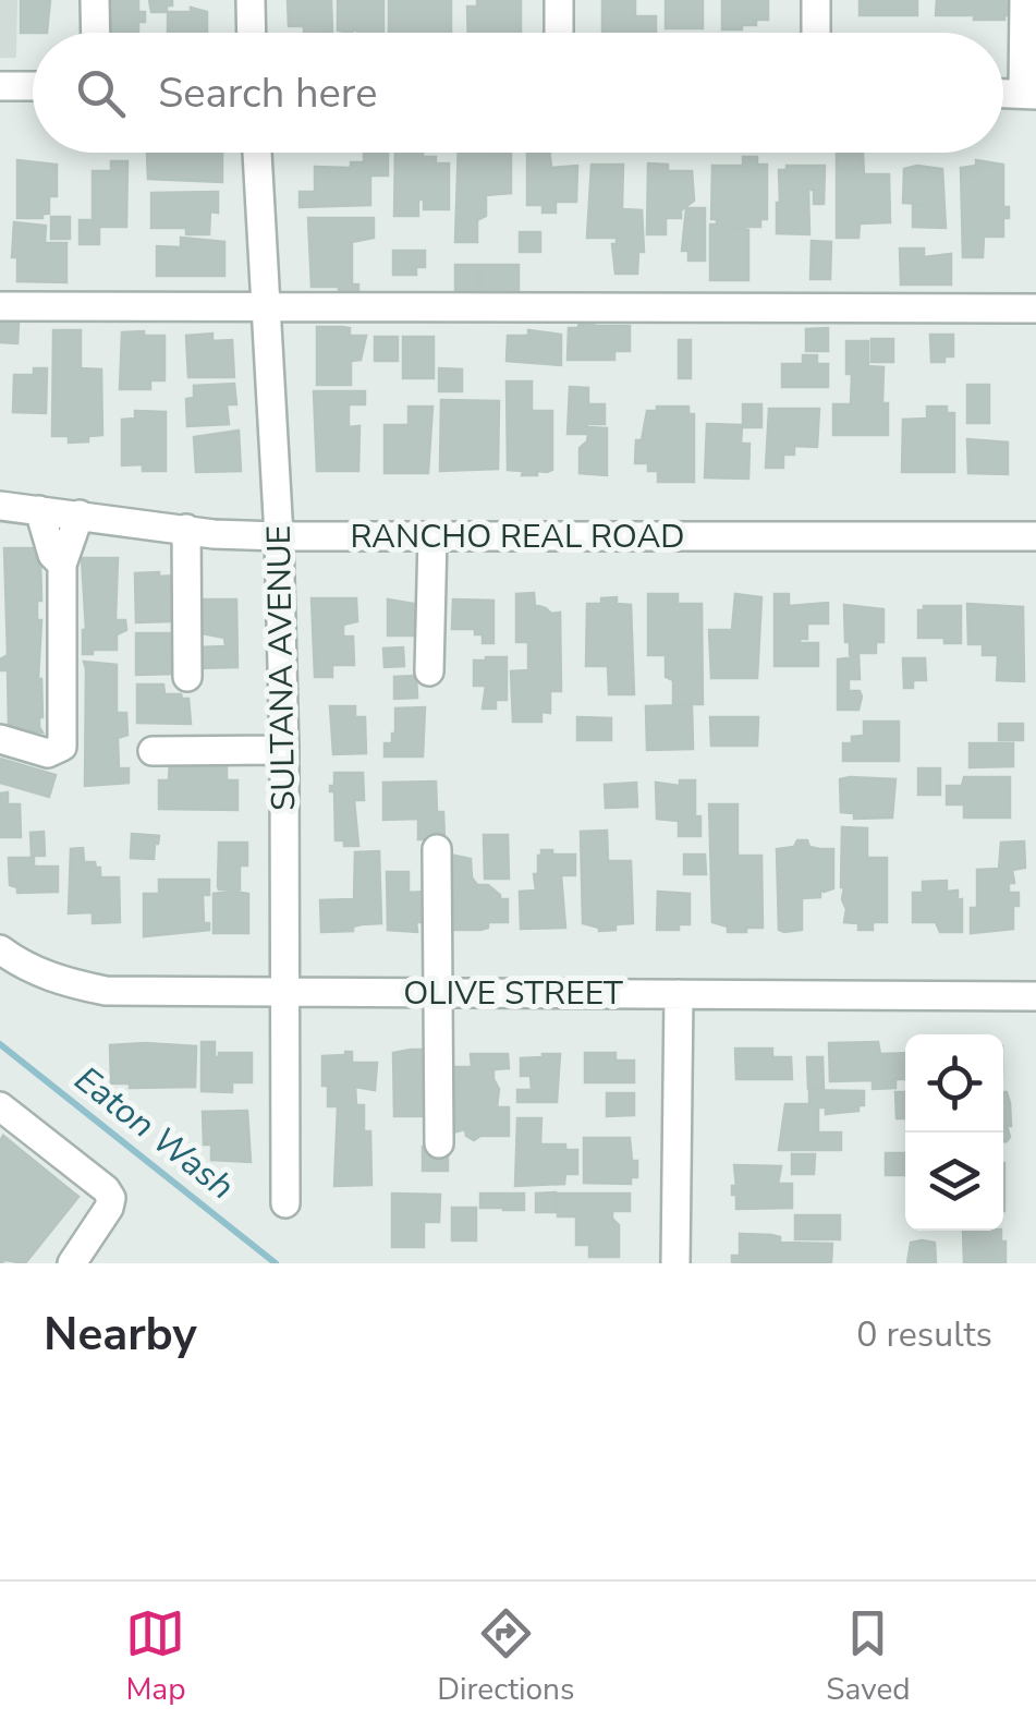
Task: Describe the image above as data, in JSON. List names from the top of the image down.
{
  "streets": {
    "street": ["RANCHO REAL ROAD", "SULTANA AVENUE", "OLIVE STREET"]
  },
  "crossings": [
    ["RANCHO REAL ROAD", "SULTANA AVENUE"],
    ["SULTANA AVENUE", "OLIVE STREET"]
  ],
  "water": ["Eaton Wash"],
  "page": {
    "search": "Search here",
    "heading": ["Nearby", "0 results"],
    "nav": ["Map", "Directions", "Saved"]
  }
}
